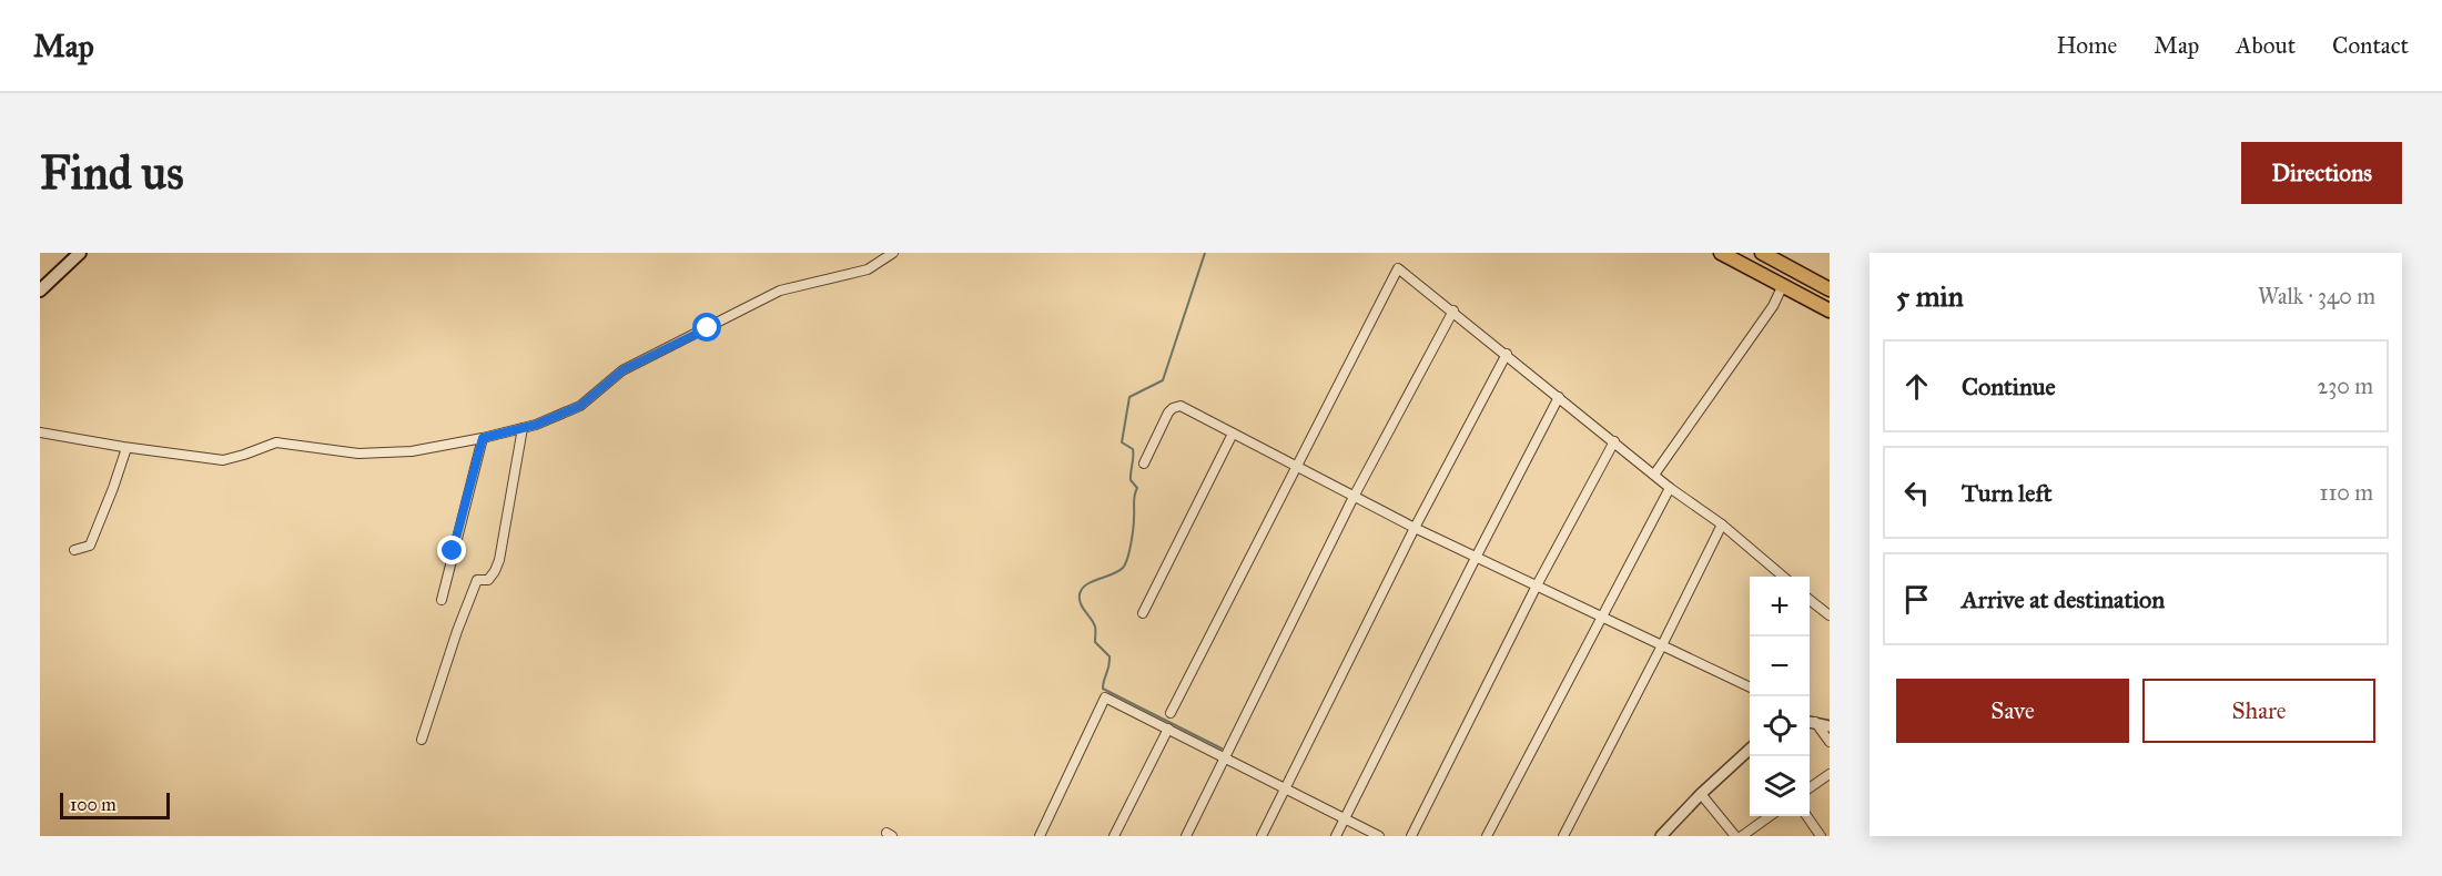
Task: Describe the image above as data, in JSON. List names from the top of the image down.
{
  "scale_bar": "100 m",
  "page": {
    "header": "Map",
    "nav": [
      "Home",
      "Map",
      "About",
      "Contact"
    ],
    "buttons": [
      "Directions",
      ["Save", "Share"]
    ],
    "title": "Find us",
    "heading": ["5 min", "Walk · 340 m"],
    "list": [
      ["Continue", "230 m"],
      ["Turn left", "110 m"],
      "Arrive at destination"
    ],
    "map_buttons": ["+", "−"],
    "scale": "100 m"
  }
}
